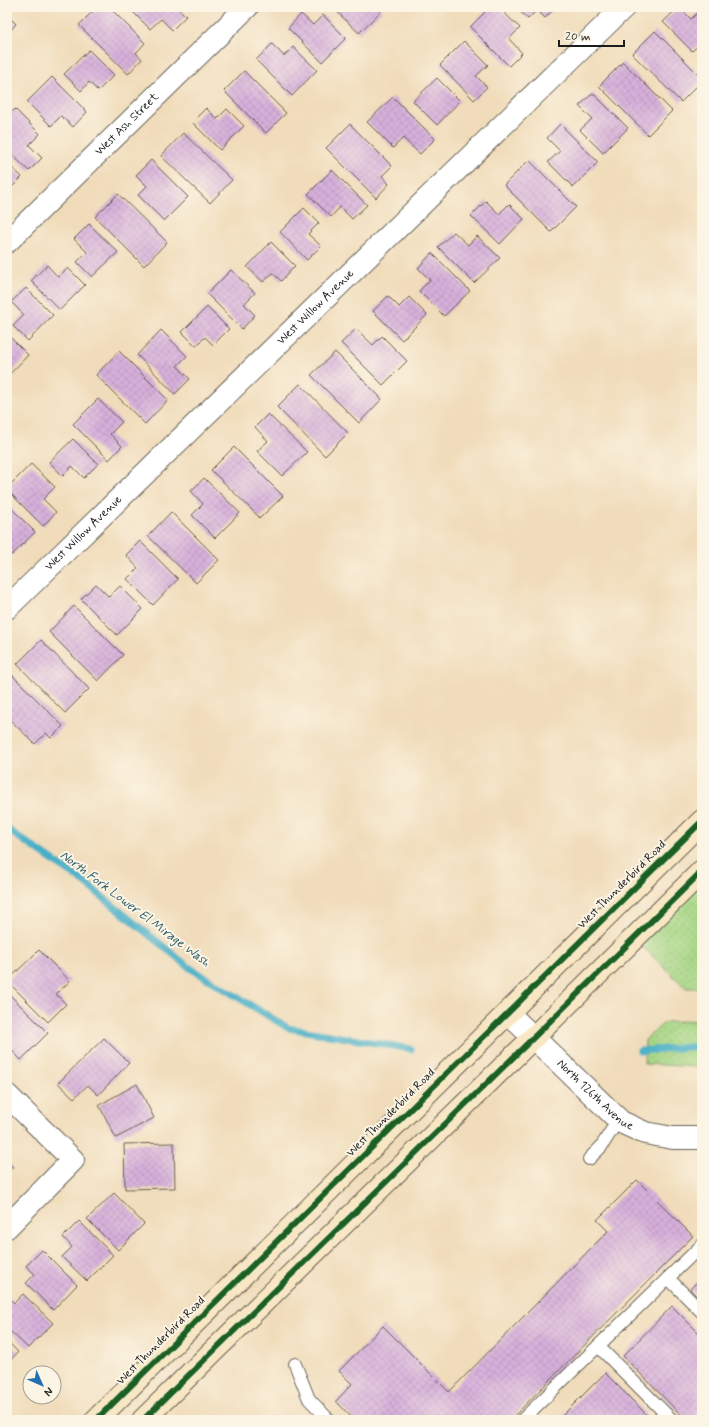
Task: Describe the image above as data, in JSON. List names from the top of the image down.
{
  "streets": {
    "main road": ["West Thunderbird Road"],
    "street": ["West Ash Street", "West Willow Avenue", "North 126th Avenue"]
  },
  "crossings": [
    ["West Thunderbird Road", "North 126th Avenue"]
  ],
  "water": ["North Fork Lower El Mirage Wash"],
  "scale_bar": "20 m",
  "north": "bottom right"
}
